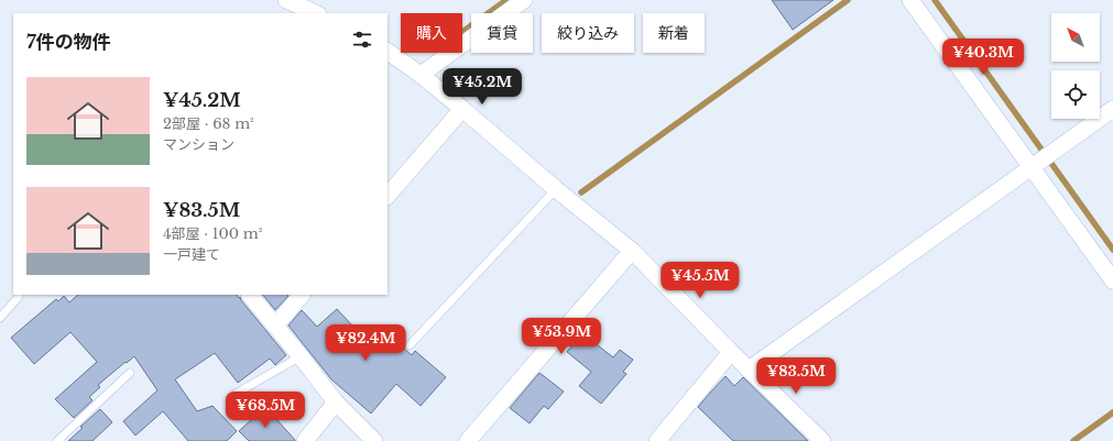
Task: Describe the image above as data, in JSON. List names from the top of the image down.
{
  "north": "top left",
  "page": {
    "chip": [
      "購入",
      "賃貸",
      "絞り込み",
      "新着"
    ],
    "heading": "7件の物件",
    "price": [
      "¥40.3M",
      "¥45.2M",
      "¥45.5M",
      "¥53.9M",
      "¥82.4M",
      "¥83.5M",
      "¥68.5M"
    ],
    "list": [
      {
        "name": "¥45.2M",
        "note": "2部屋 · 68 m² · マンション"
      },
      {
        "name": "¥83.5M",
        "note": "4部屋 · 100 m² · 一戸建て"
      }
    ]
  }
}
